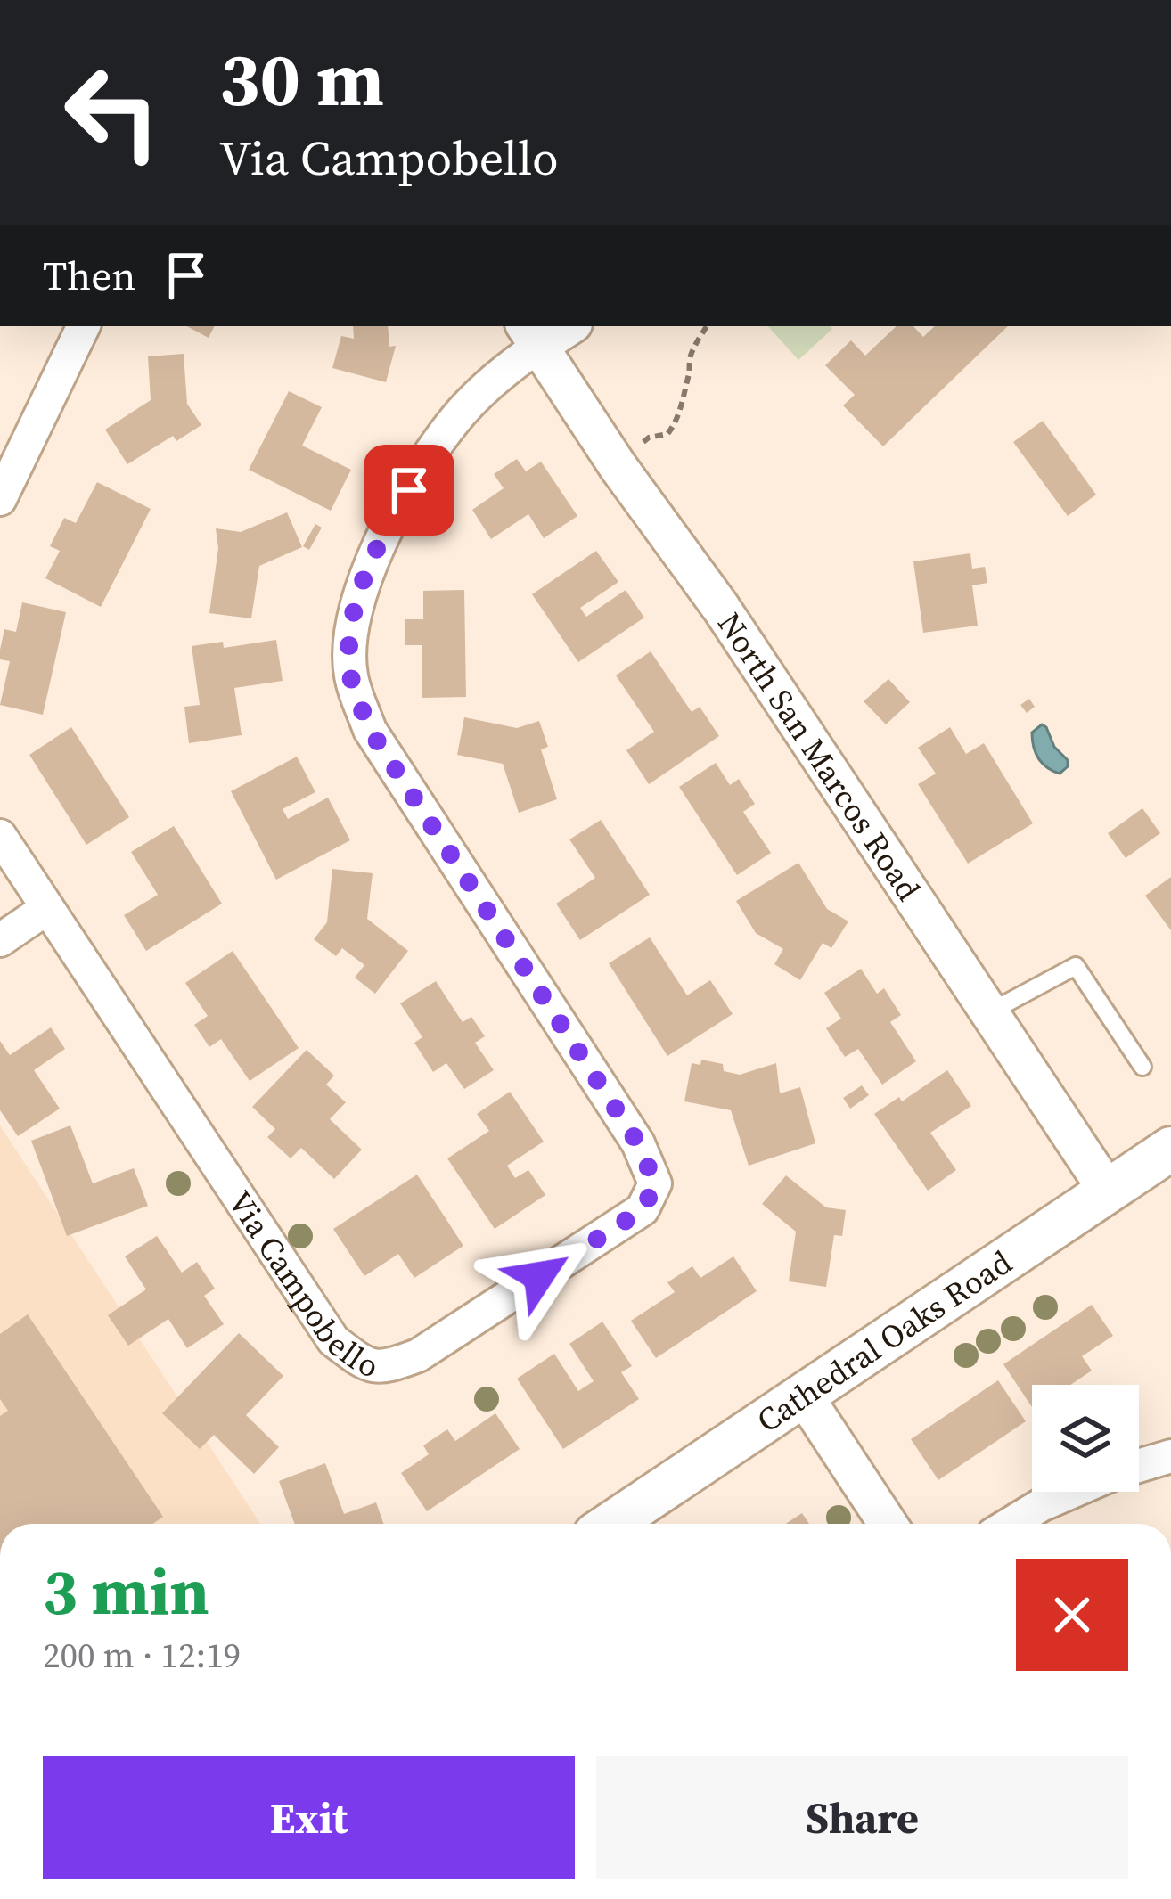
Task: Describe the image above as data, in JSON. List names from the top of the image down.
{
  "streets": {
    "main road": ["Cathedral Oaks Road"],
    "street": ["North San Marcos Road", "Via Campobello"]
  },
  "crossings": [
    ["North San Marcos Road", "Via Campobello"],
    ["North San Marcos Road", "Cathedral Oaks Road"]
  ],
  "page": {
    "turn": ["30 m", "Via Campobello"],
    "then": "Then",
    "heading": ["3 min", "200 m · 12:19"],
    "buttons": ["Exit", "Share"]
  }
}
